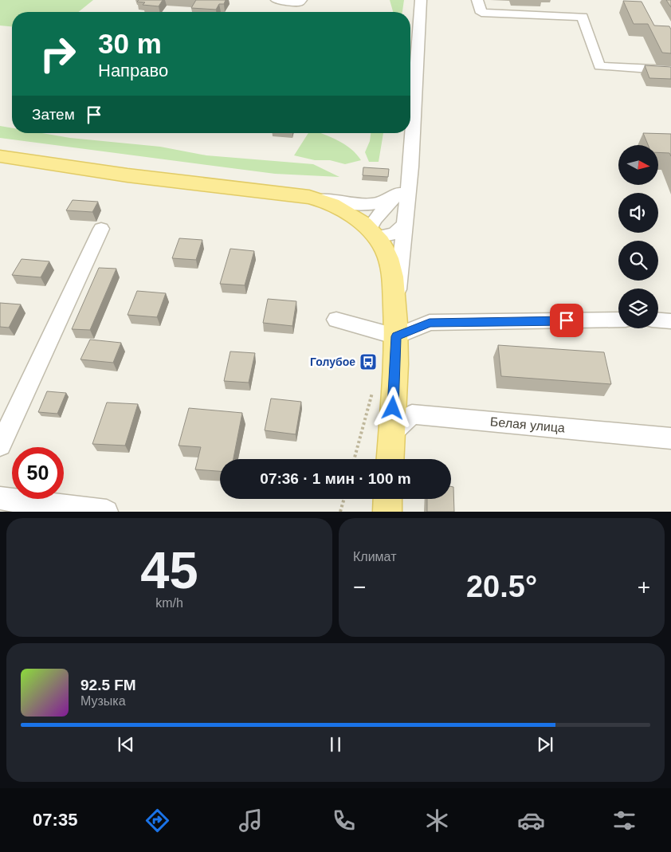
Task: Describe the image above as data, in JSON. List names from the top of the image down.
{
  "streets": {
    "street": ["Белая улица"]
  },
  "places": {
    "bus stop": ["Голубое"]
  },
  "north": "right",
  "page": {
    "turn": ["30 m", "Направо"],
    "then": "Затем",
    "limit": "50",
    "trip": "07:36 · 1 мин · 100 m",
    "tile": [
      ["45", "km/h"],
      "Климат"
    ],
    "heat": ["−", "20.5°", "+"],
    "song": ["92.5 FM", "Музыка"],
    "tabs": "07:35"
  }
}
